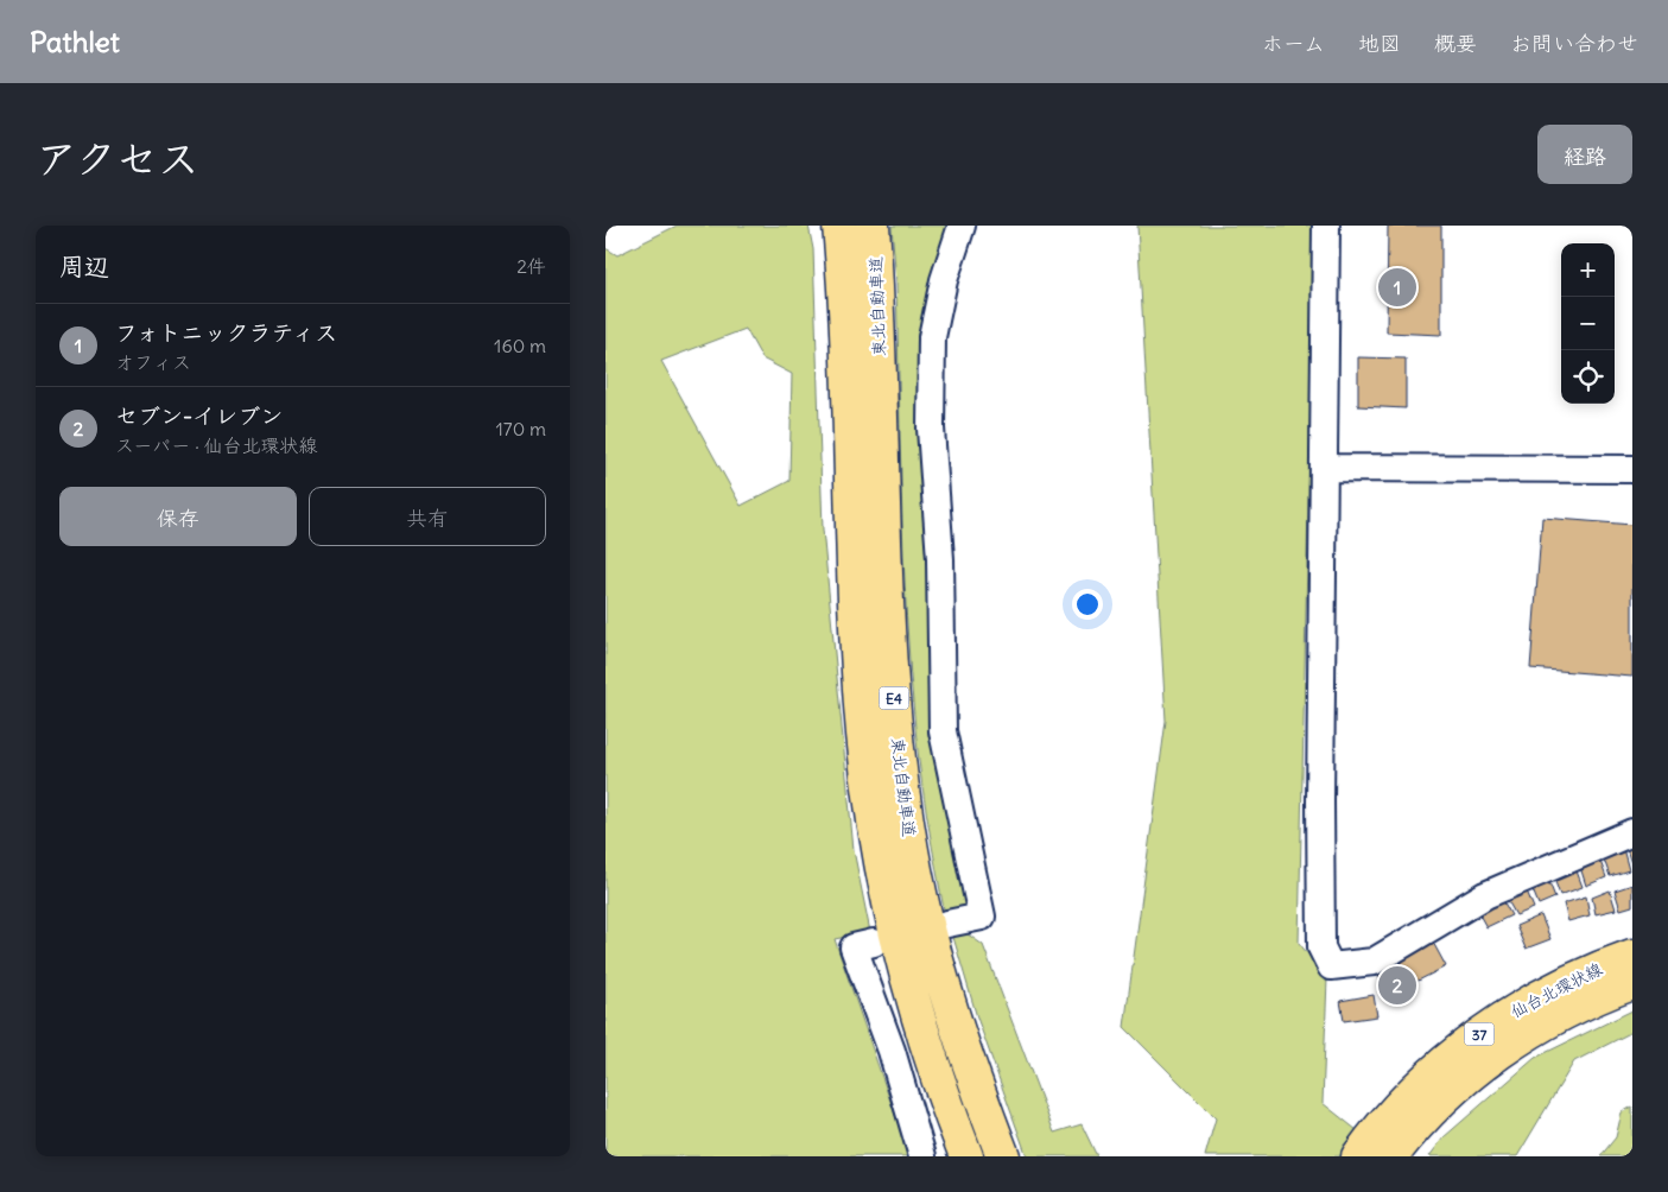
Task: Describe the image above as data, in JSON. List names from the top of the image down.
{
  "streets": {
    "main road": [
      "東北自動車道",
      "E4",
      "仙台北環状線",
      "37"
    ]
  },
  "page": {
    "header": "Pathlet",
    "nav": [
      "ホーム",
      "地図",
      "概要",
      "お問い合わせ"
    ],
    "title": "アクセス",
    "buttons": [
      "経路",
      ["保存", "共有"]
    ],
    "heading": ["周辺", "2件"],
    "map_buttons": ["+", "−"],
    "pins": ["1", "2"],
    "list": [
      {
        "mark": "1",
        "name": "フォトニックラティス",
        "note": "オフィス",
        "value": "160 m"
      },
      {
        "mark": "2",
        "name": "セブン-イレブン",
        "note": "スーパー · 仙台北環状線",
        "value": "170 m"
      }
    ]
  }
}
